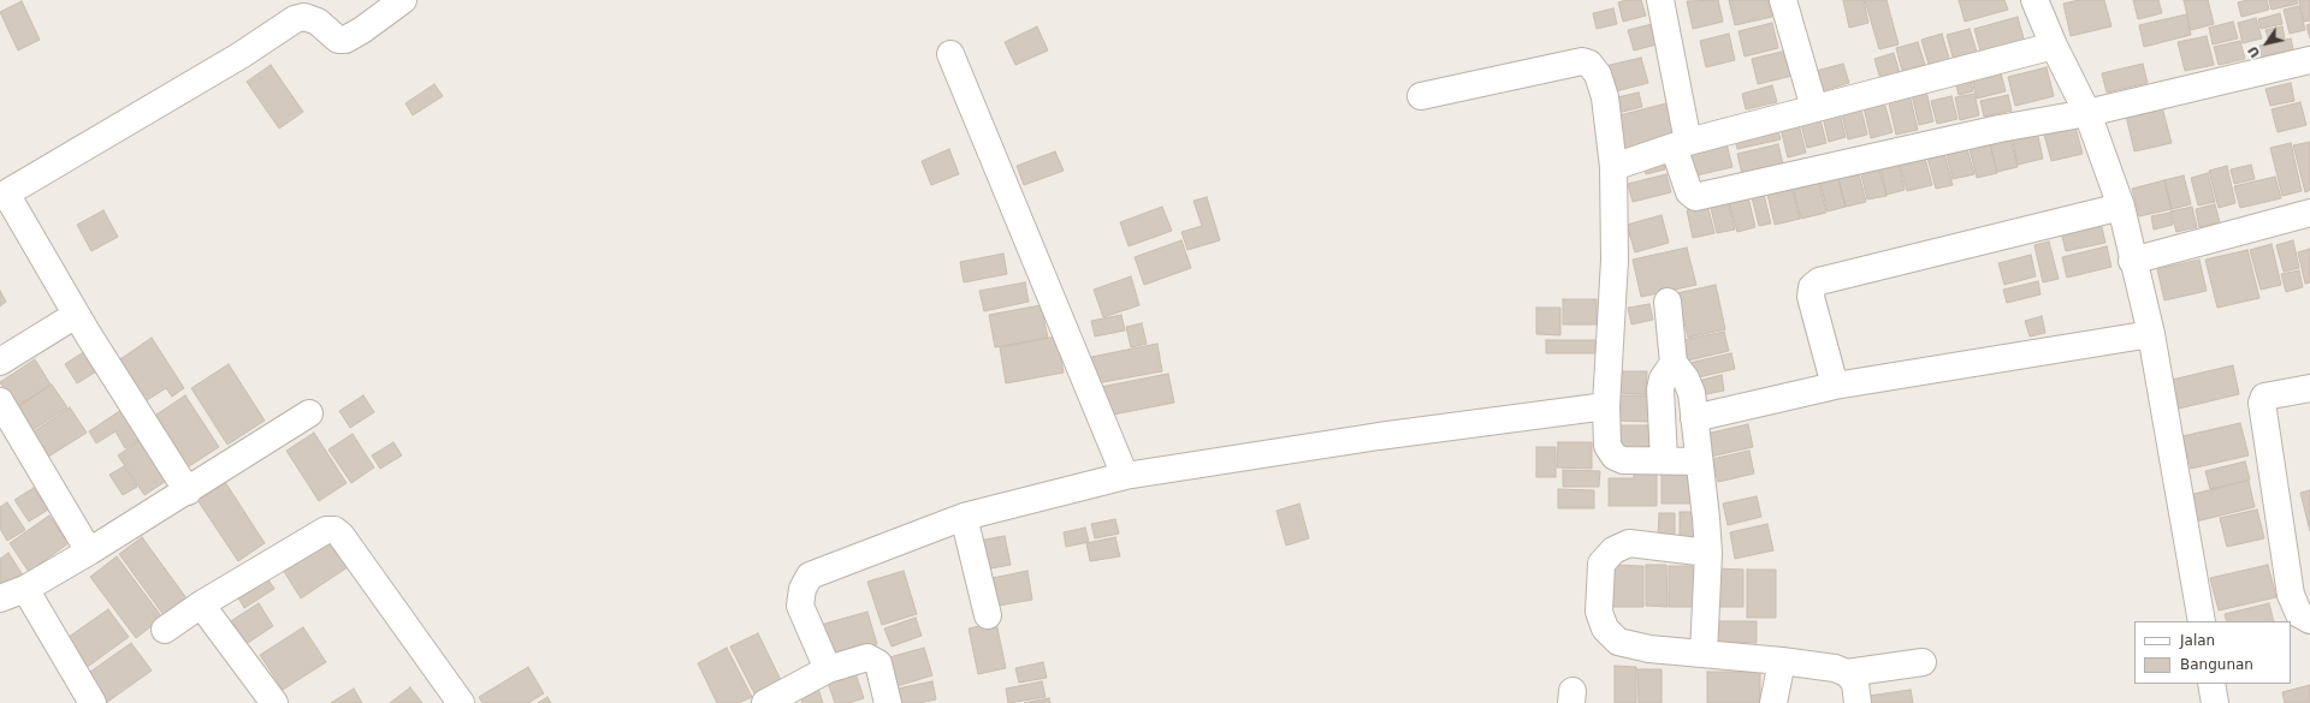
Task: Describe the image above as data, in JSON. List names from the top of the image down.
{
  "legend": ["Jalan", "Bangunan"],
  "north": "bottom left"
}
